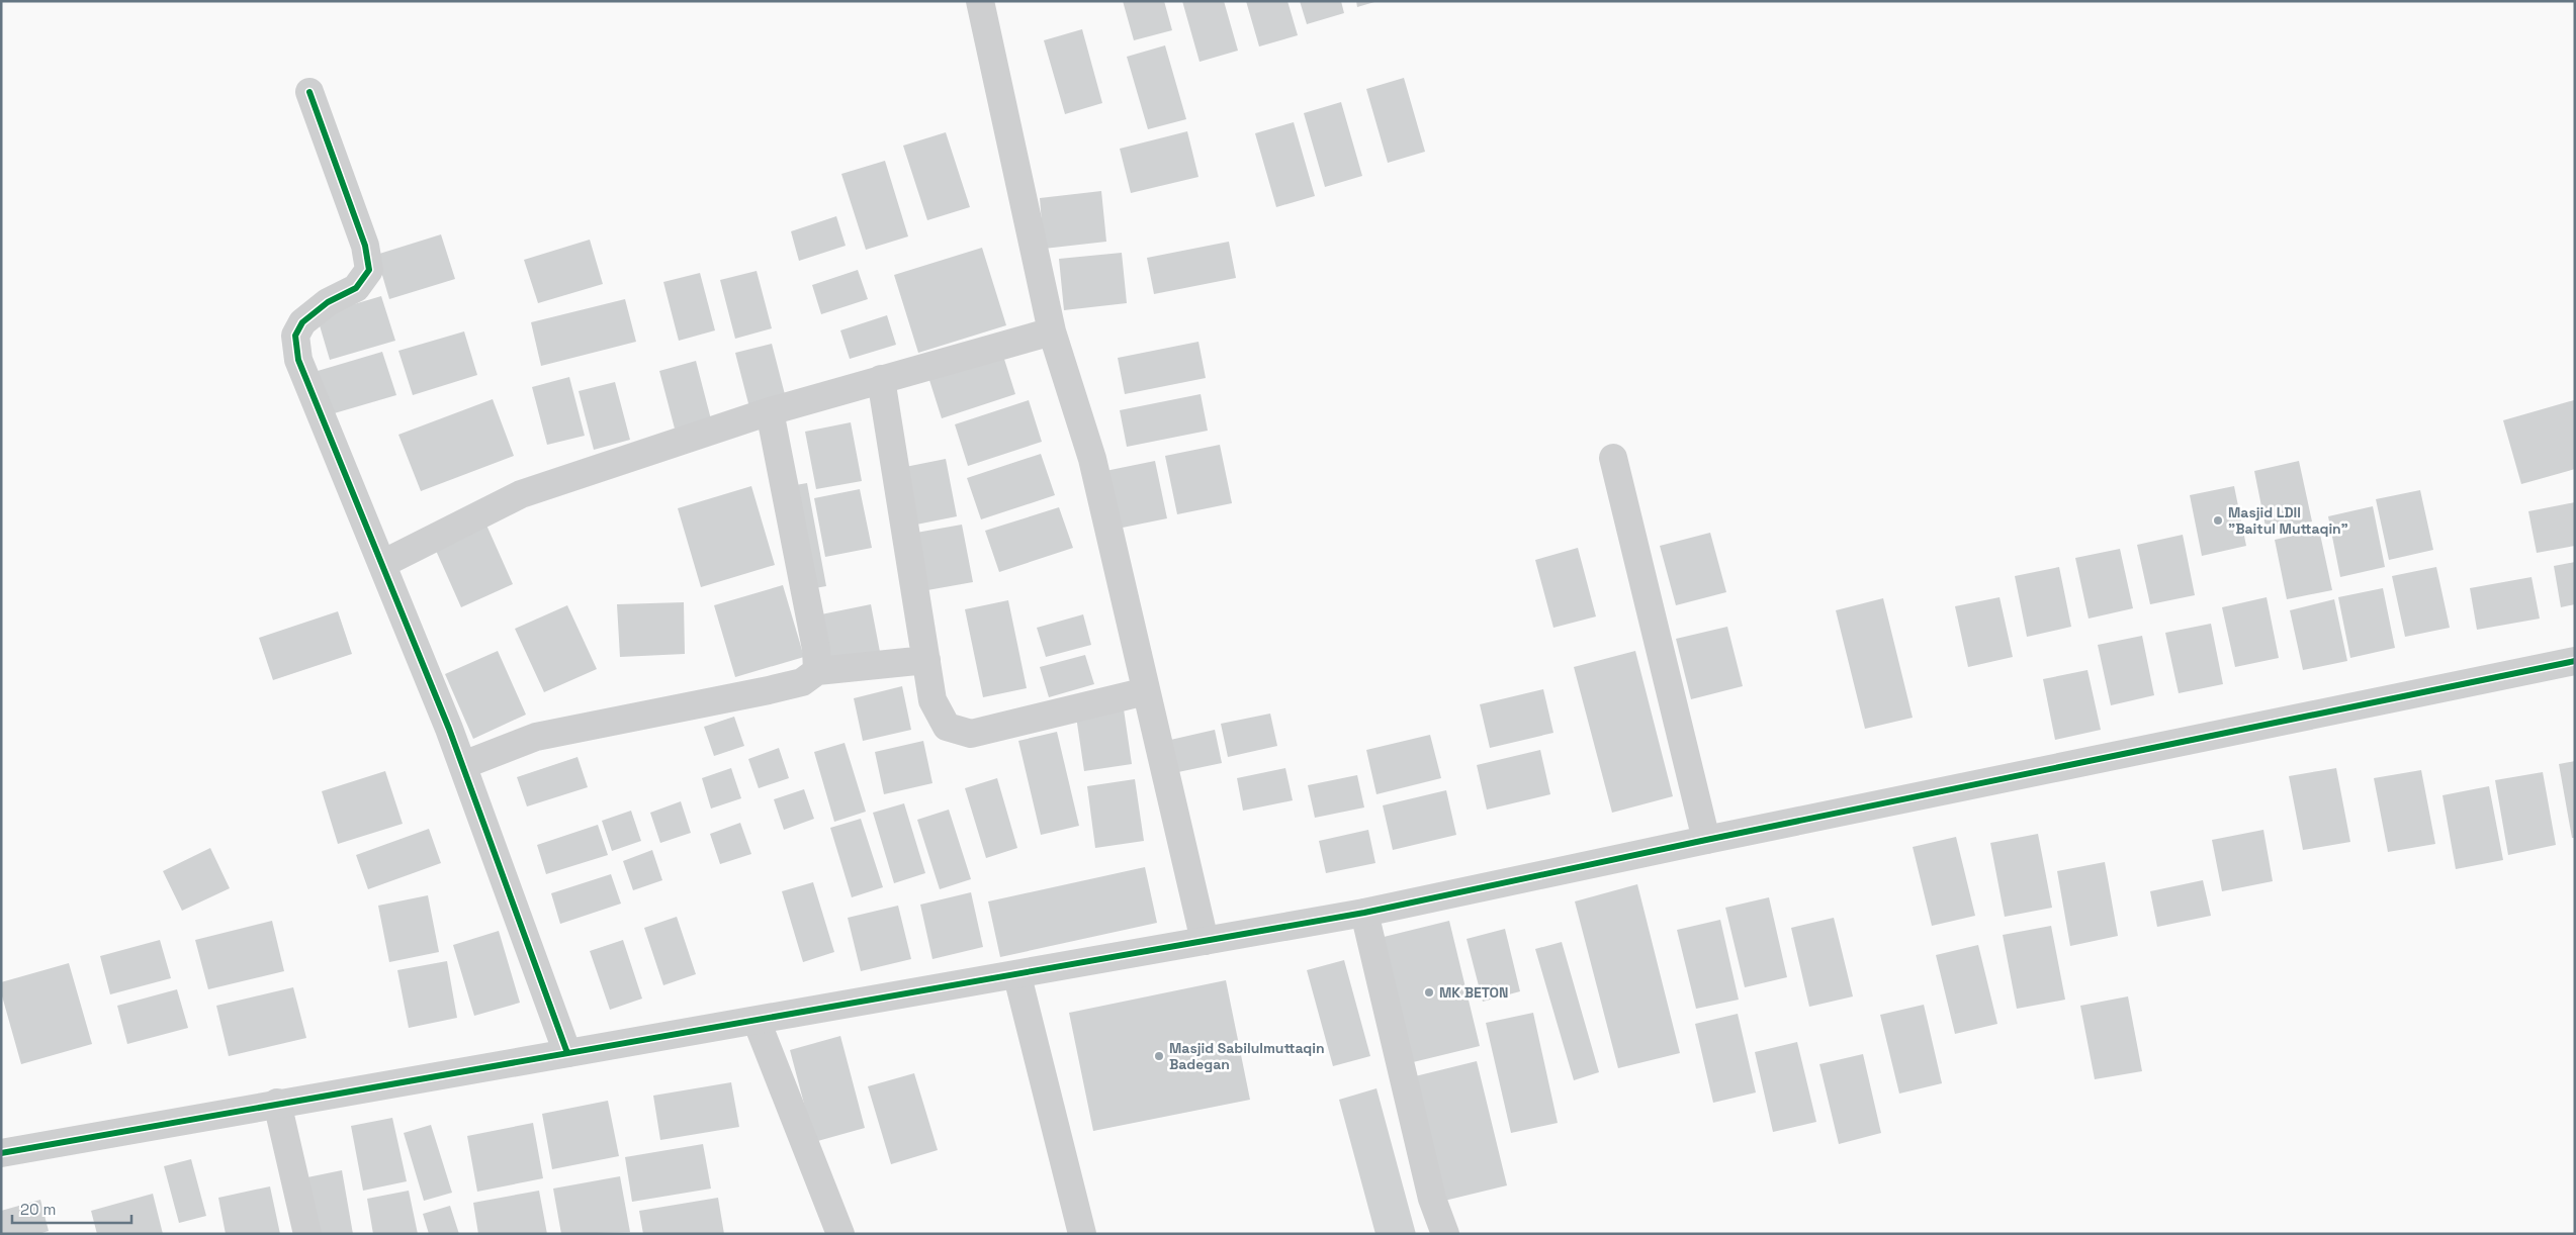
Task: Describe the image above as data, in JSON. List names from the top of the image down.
{
  "places": ["Masjid LDII \"Baitul Muttaqin\"", "MK BETON", "Masjid Sabilulmuttaqin Badegan"],
  "scale_bar": "20 m"
}
